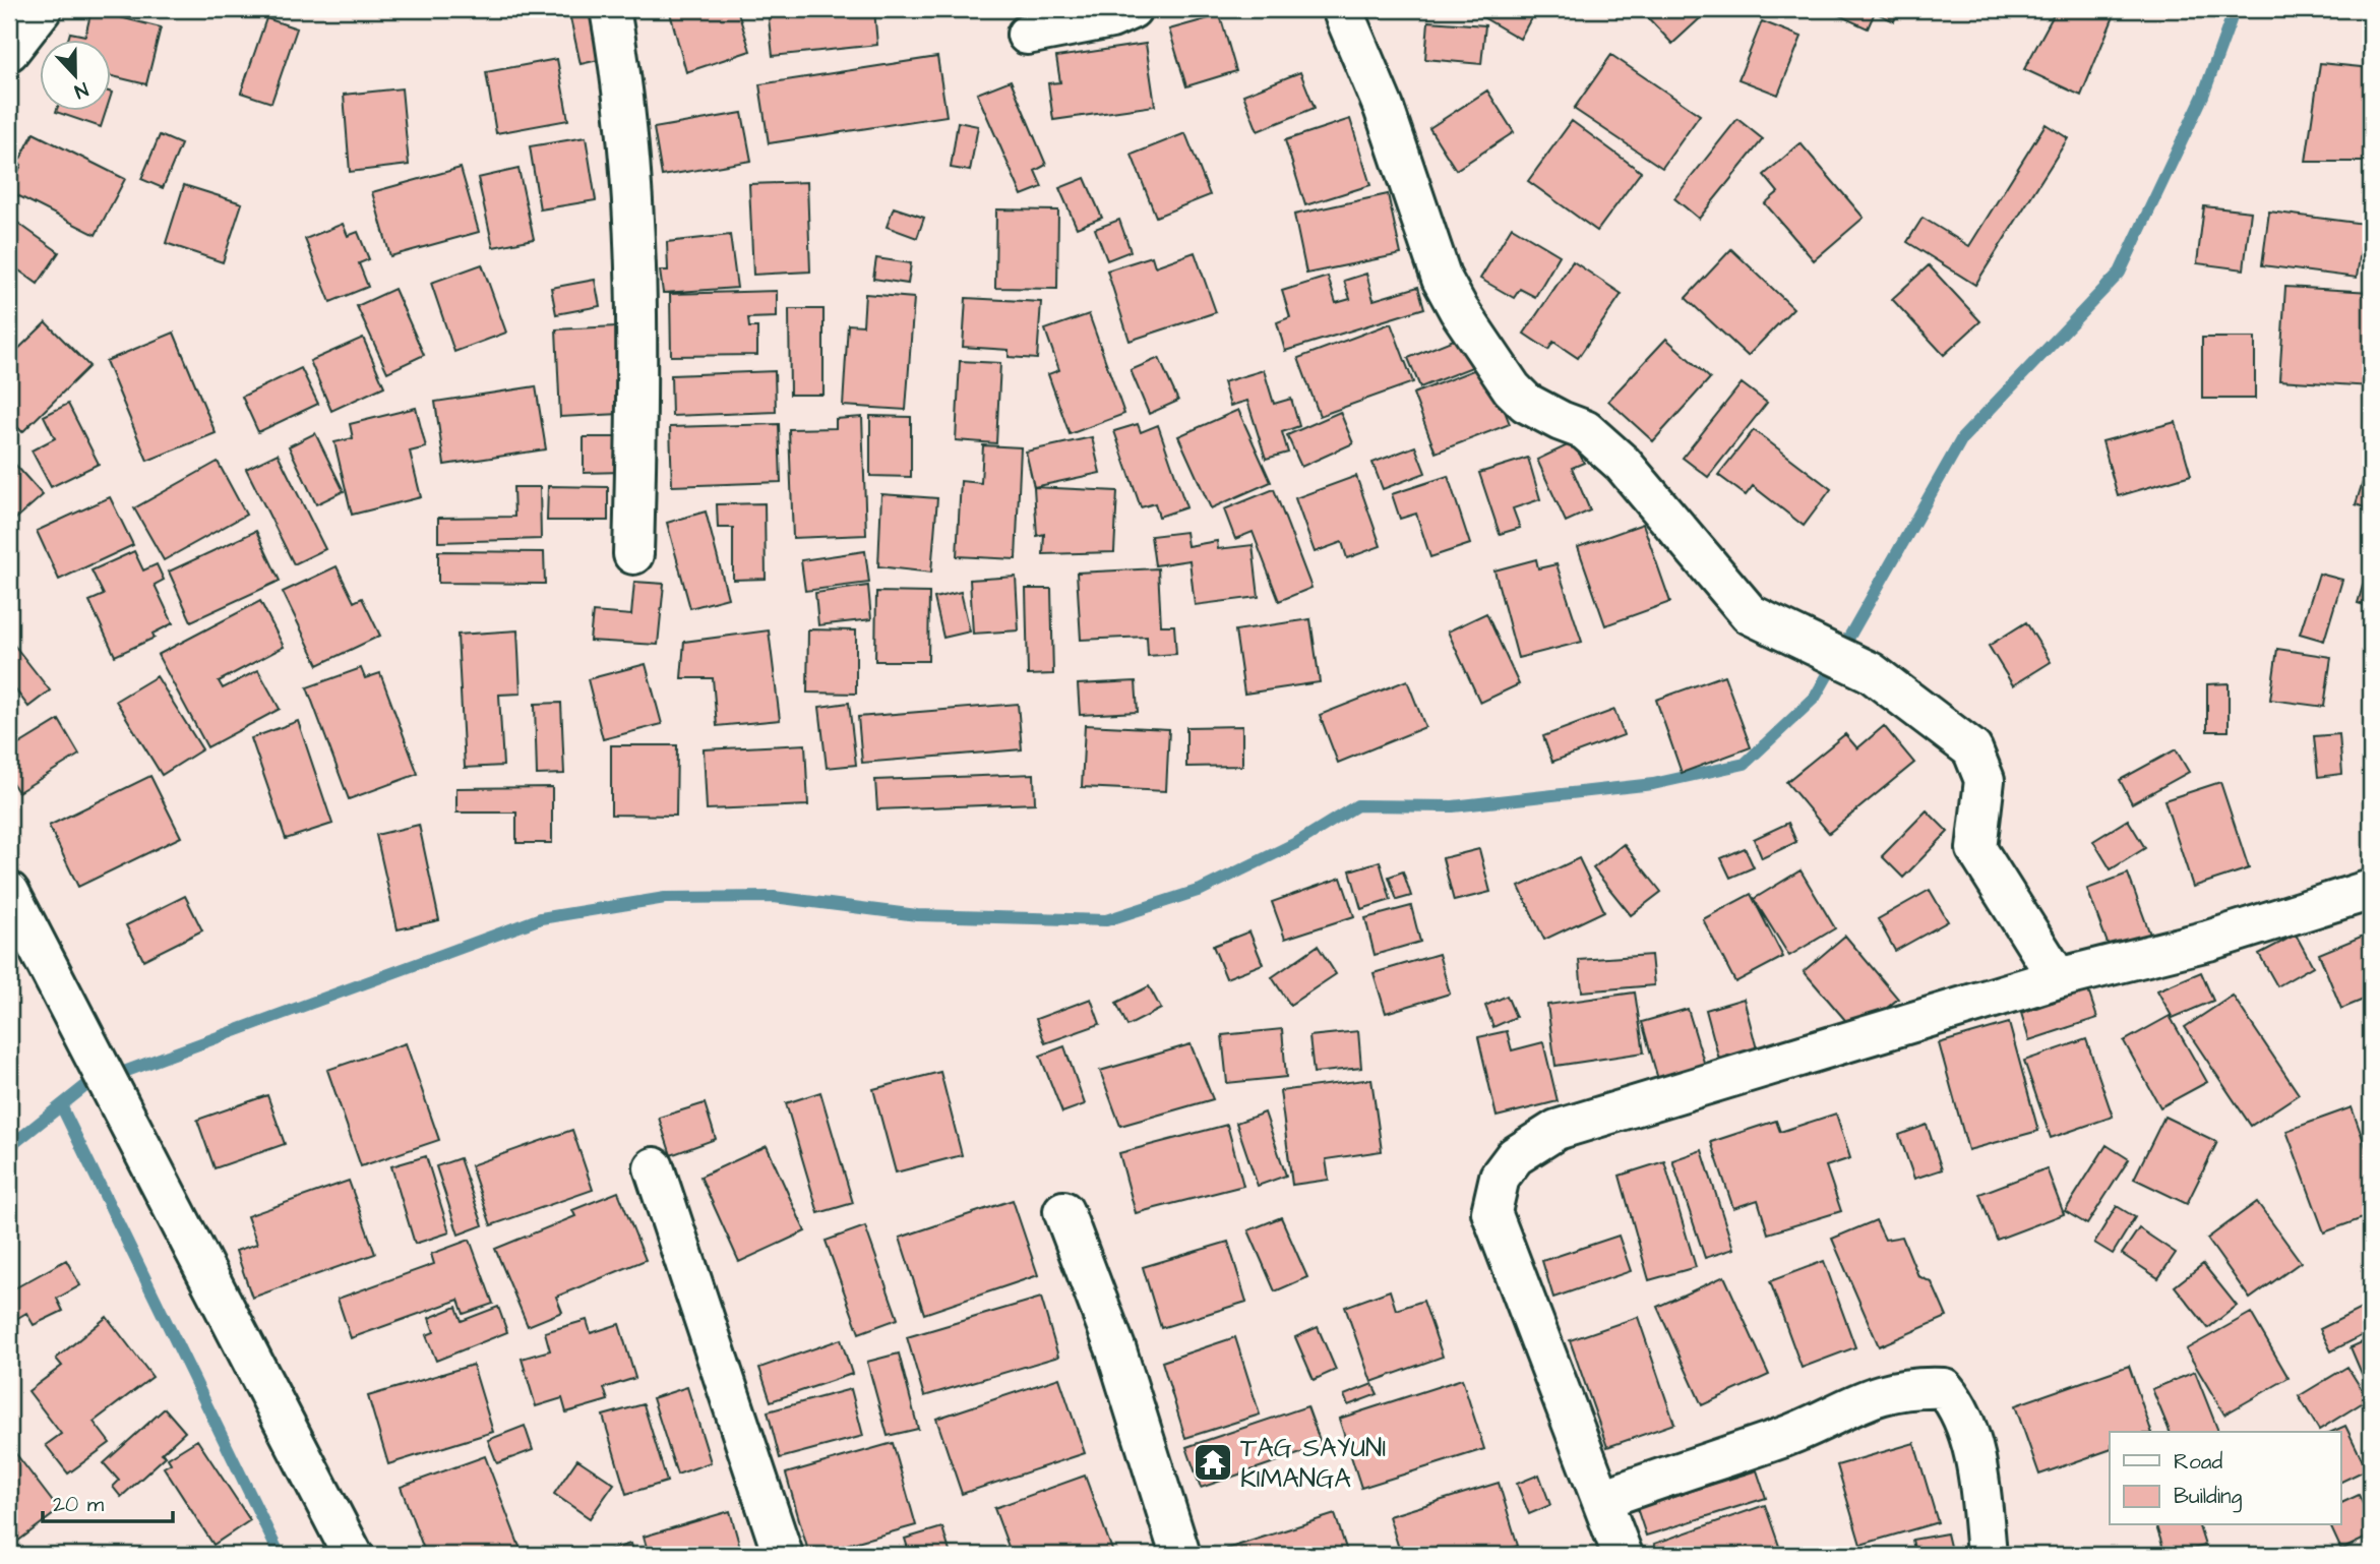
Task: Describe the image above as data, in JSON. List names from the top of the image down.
{
  "places": {
    "temple": ["TAG SAYUNI KIMANGA"]
  },
  "legend": ["Road", "Building"],
  "scale_bar": "20 m",
  "north": "bottom"
}
